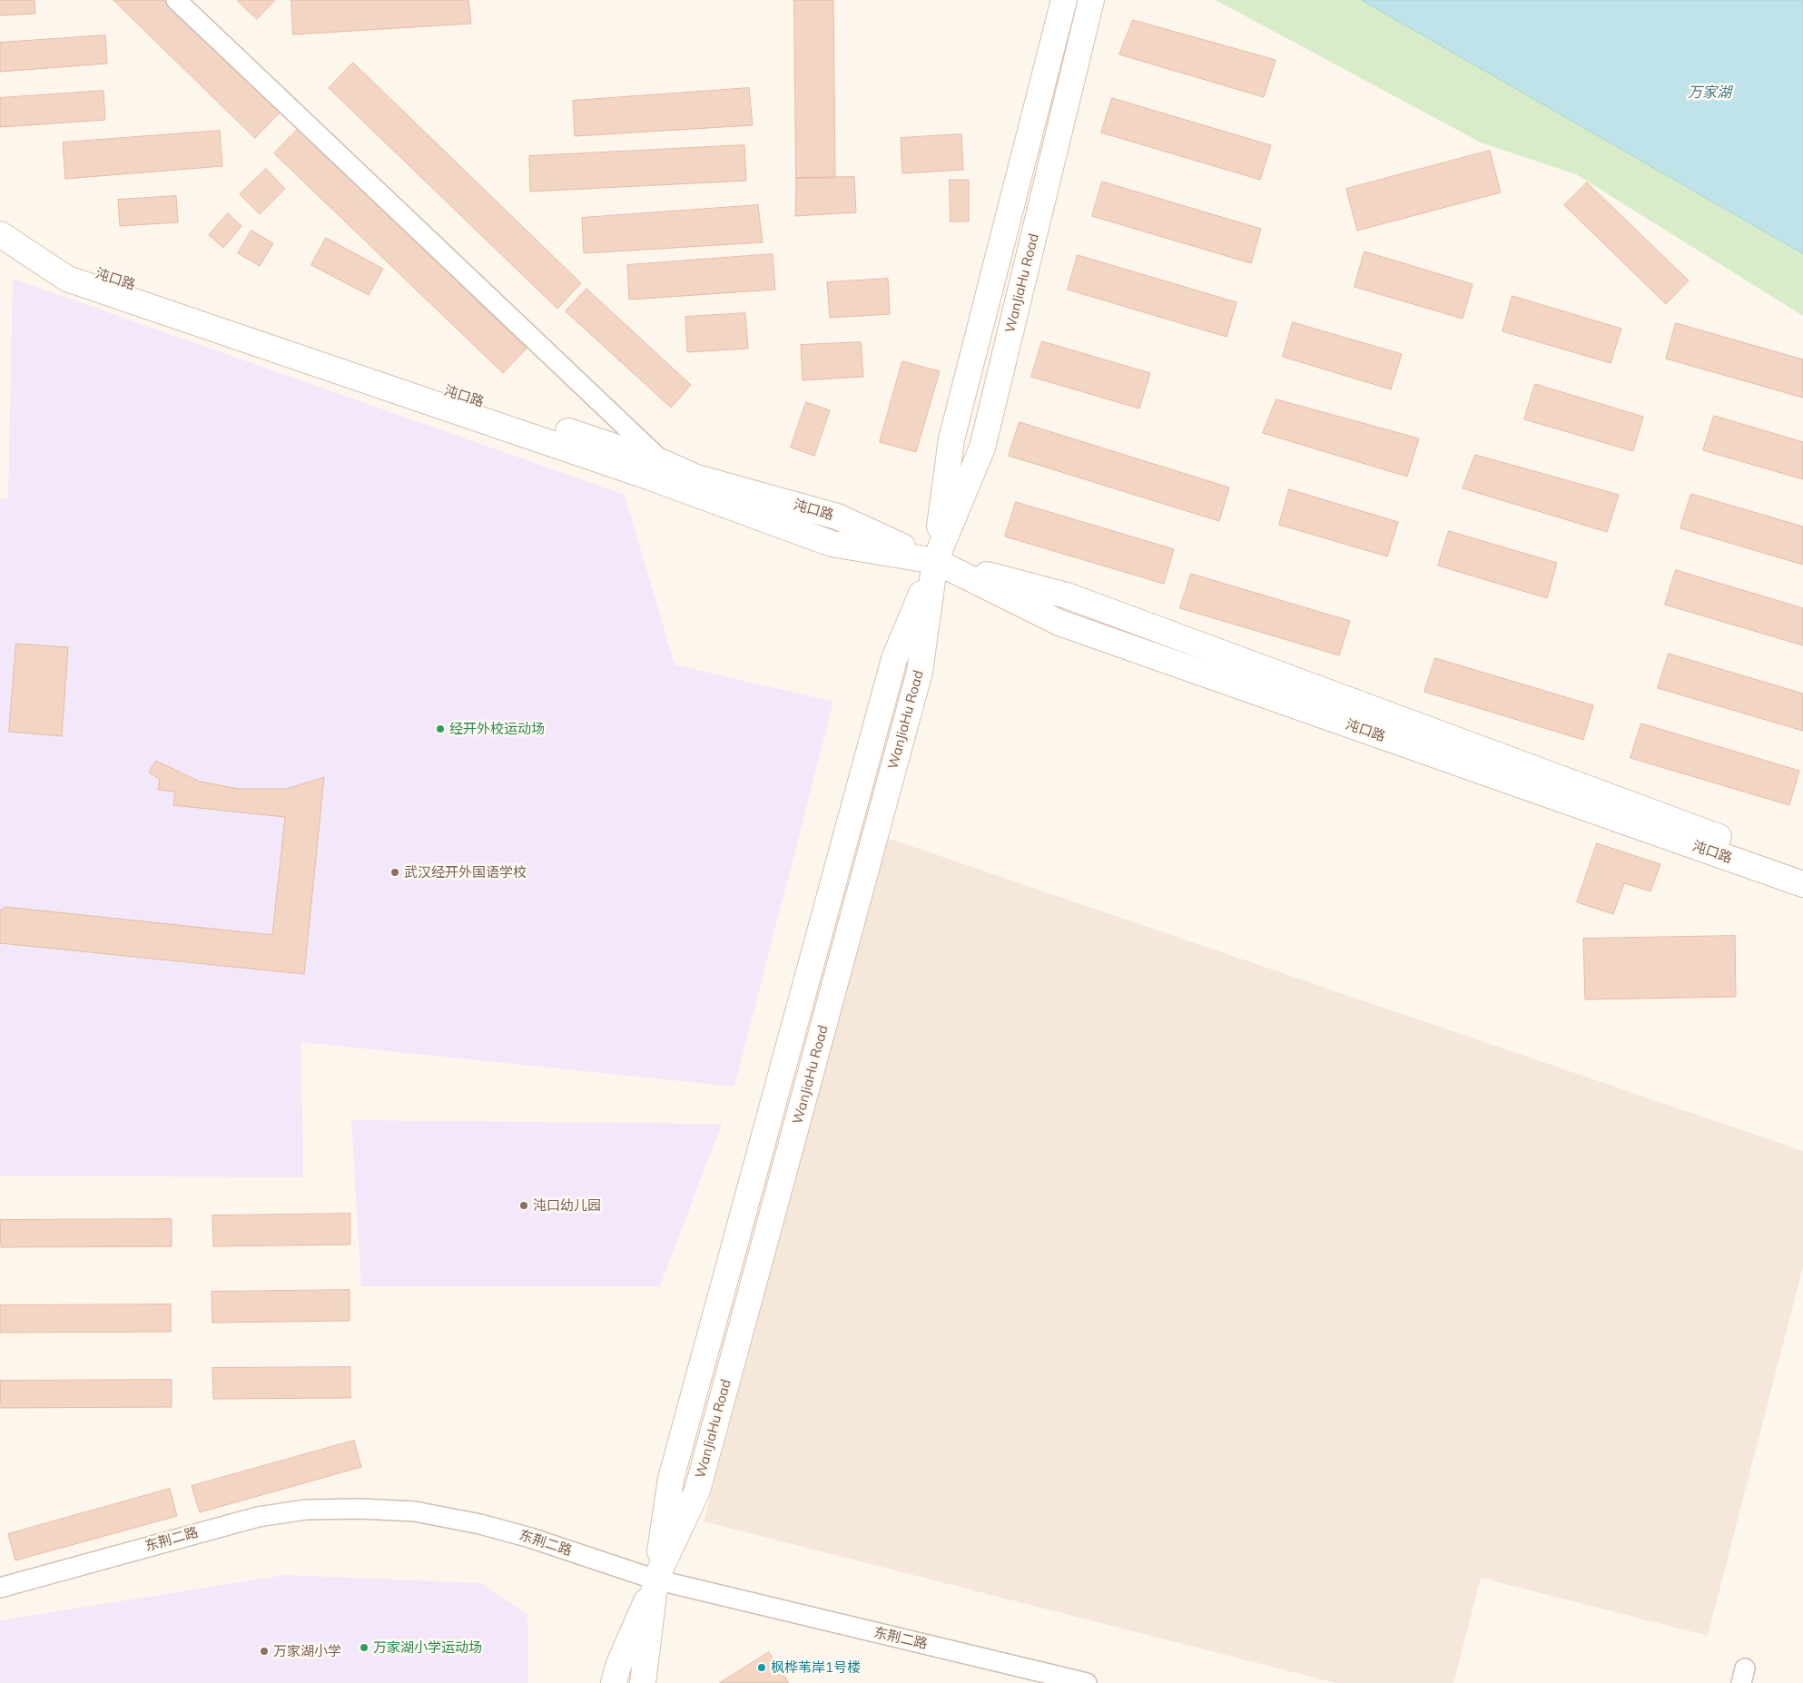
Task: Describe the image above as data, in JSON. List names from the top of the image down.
{
  "streets": {
    "main road": ["沌口路", "WanJiaHu Road"],
    "street": ["东荆二路"]
  },
  "crossings": [
    ["沌口路", "WanJiaHu Road"],
    ["WanJiaHu Road", "东荆二路"]
  ],
  "water": ["万家湖"],
  "places": [
    "经开外校运动场",
    "武汉经开外国语学校",
    "沌口幼儿园",
    "万家湖小学运动场",
    "万家湖小学",
    "枫桦苇岸1号楼"
  ]
}
